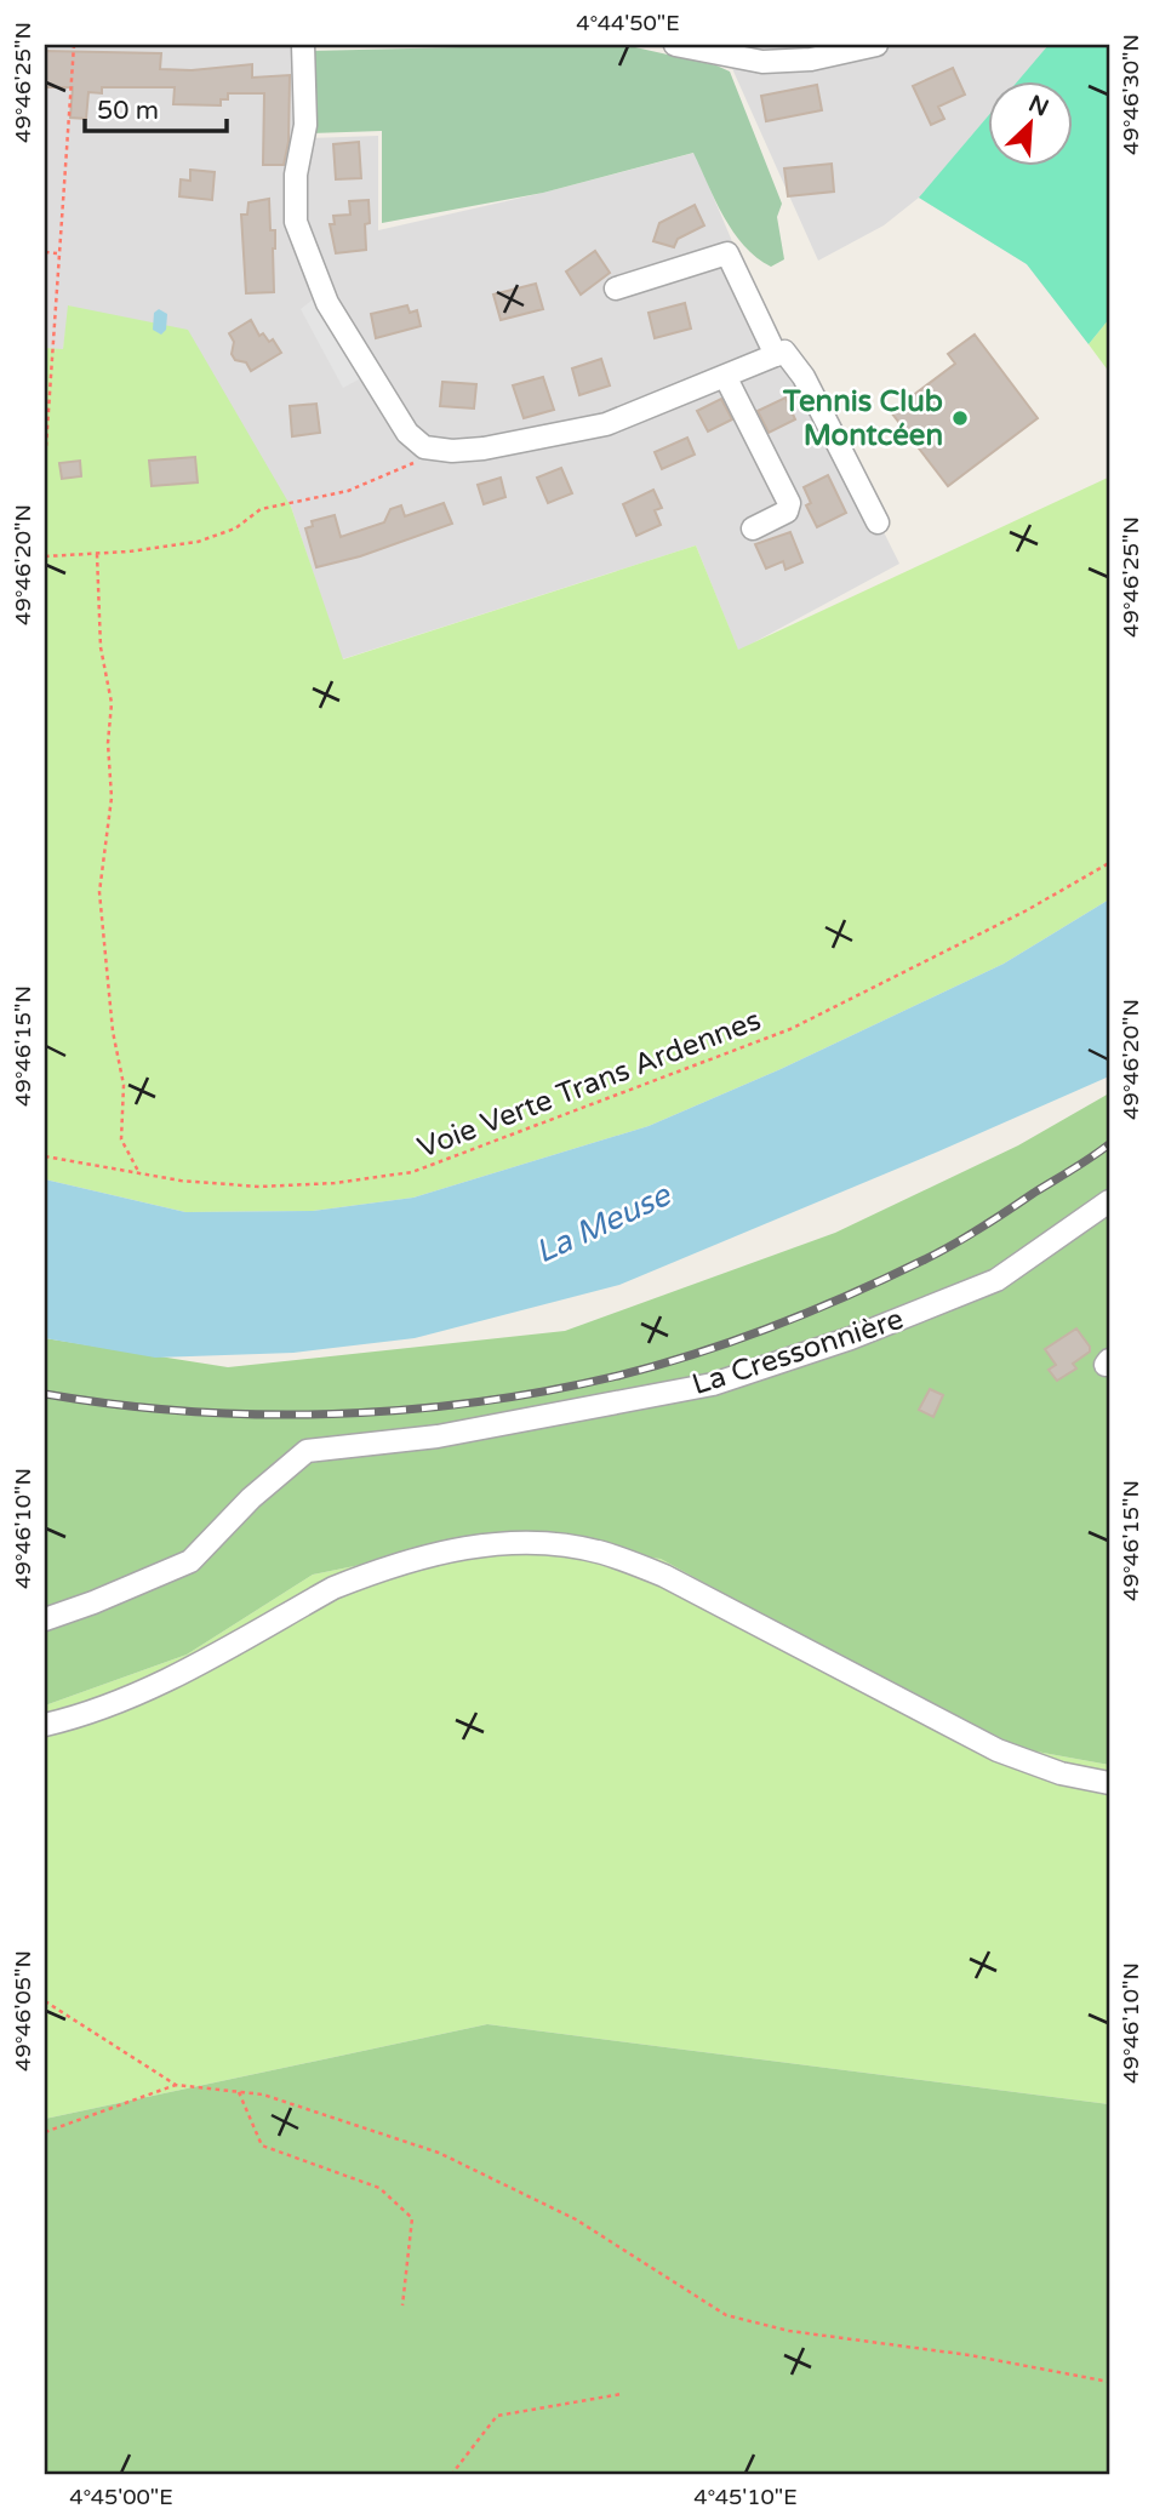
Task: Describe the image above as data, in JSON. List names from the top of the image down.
{
  "streets": {
    "street": ["La Cressonnière"],
    "path": ["Voie Verte Trans Ardennes"]
  },
  "water": ["La Meuse"],
  "places": ["Tennis Club Montcéen"],
  "scale_bar": "50 m",
  "north": "top right",
  "coordinates": [
    "4°44'50\"E",
    "49°46'25\"N",
    "49°46'30\"N",
    "49°46'20\"N",
    "49°46'15\"N",
    "49°46'10\"N",
    "49°46'05\"N",
    "4°45'00\"E",
    "4°45'10\"E"
  ]
}
